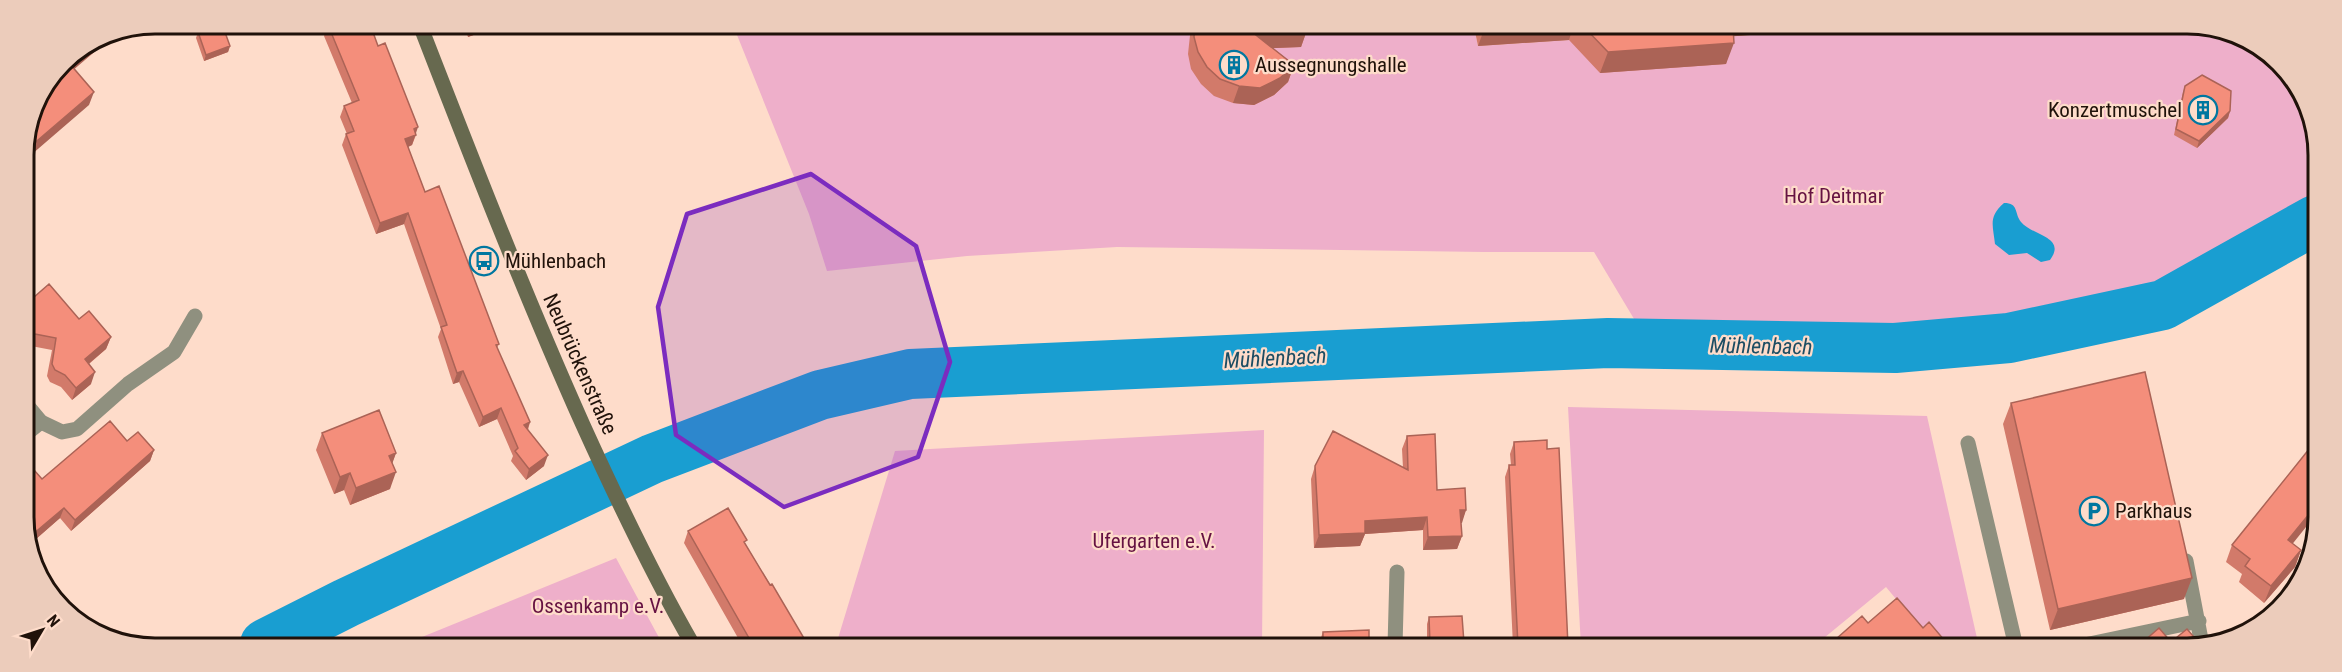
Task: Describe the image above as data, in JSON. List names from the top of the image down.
{
  "streets": {
    "street": ["Neubrückenstraße"]
  },
  "water": ["Mühlenbach"],
  "parks": ["Hof Deitmar", "Ufergarten e.V.", "Ossenkamp e.V."],
  "places": {
    "building": ["Aussegnungshalle", "Konzertmuschel"],
    "bus stop": ["Mühlenbach"],
    "parking": ["Parkhaus"]
  },
  "north": "top right"
}
